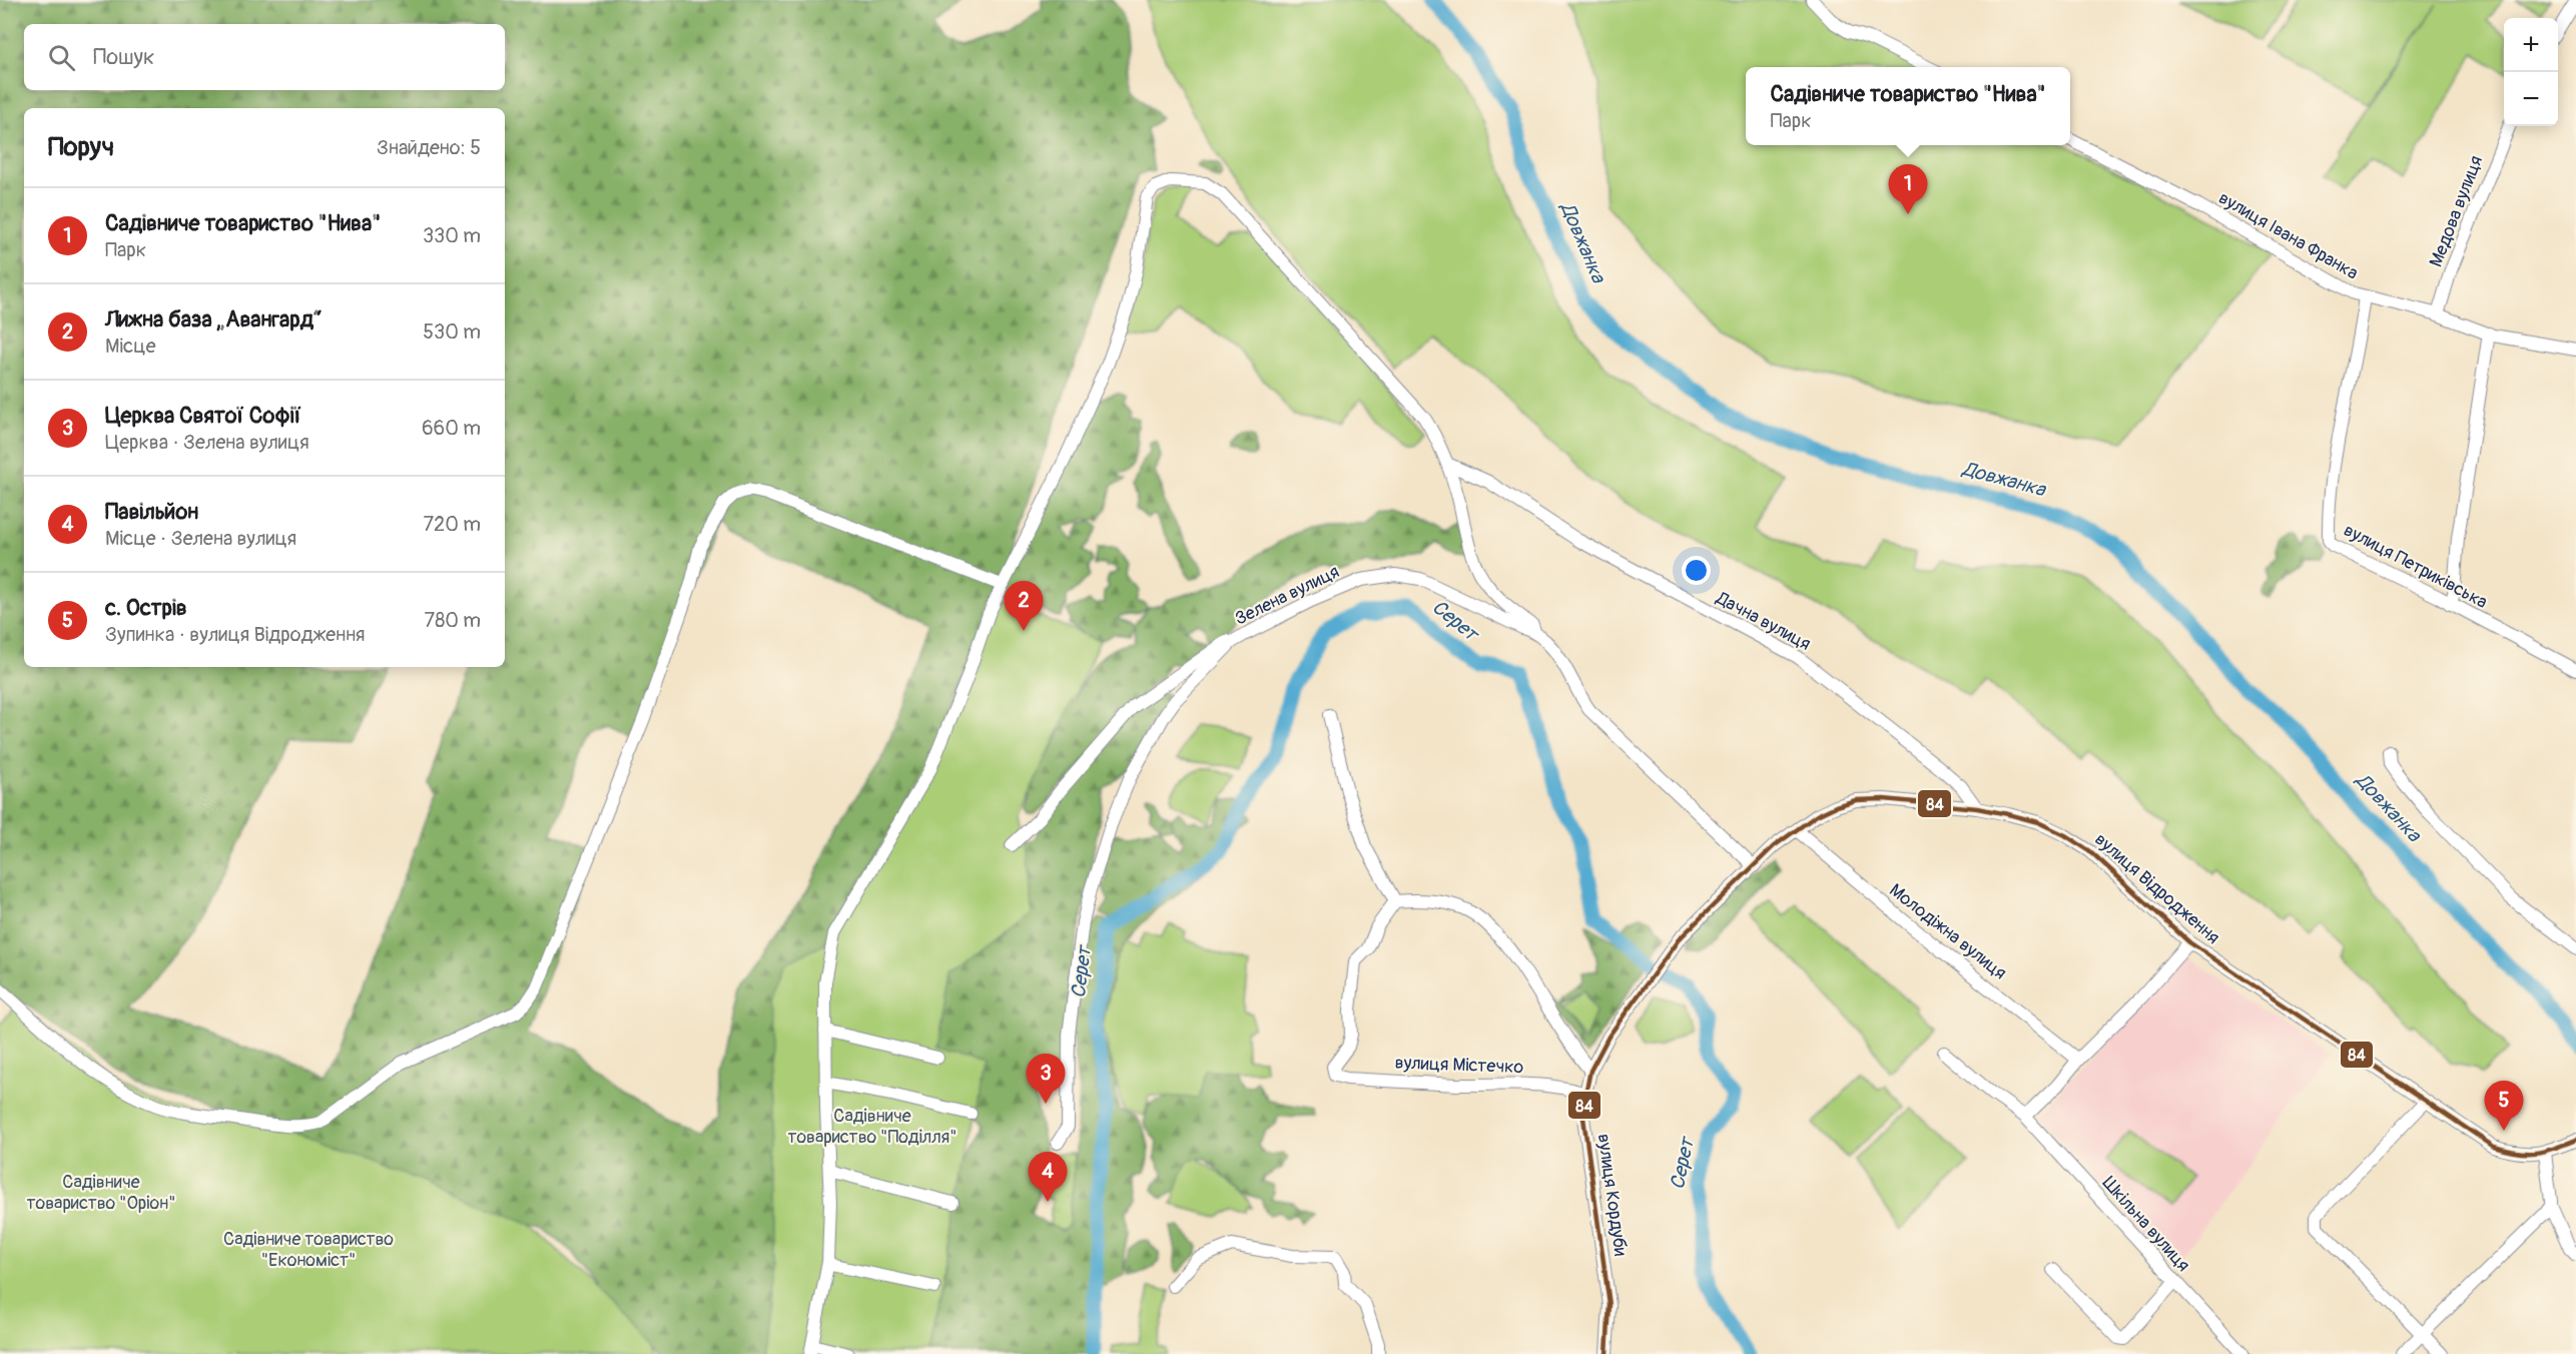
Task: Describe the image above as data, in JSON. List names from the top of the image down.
{
  "streets": {
    "street": [
      "Медова вулиця",
      "вулиця Івана Франка",
      "вулиця Петриківська",
      "Зелена вулиця",
      "Дачна вулиця",
      "вулиця Відродження",
      "Молодіжна вулиця",
      "вулиця Містечко",
      "вулиця Кордуби",
      "Шкільна вулиця"
    ]
  },
  "crossings": [
    ["Медова вулиця", "вулиця Івана Франка"],
    ["вулиця Івана Франка", "вулиця Петриківська"],
    ["Зелена вулиця", "вулиця Відродження"],
    ["Дачна вулиця", "вулиця Відродження"],
    ["вулиця Відродження", "Молодіжна вулиця"],
    ["вулиця Відродження", "вулиця Кордуби"],
    ["вулиця Містечко", "вулиця Кордуби"]
  ],
  "water": ["Довжанка", "Серет"],
  "parks": ["Садівниче товариство \"Поділля\"", "Садівниче товариство \"Оріон\"", "Садівниче товариство \"Економіст\""],
  "lines": ["transit line 84"],
  "page": {
    "map_buttons": ["+", "−"],
    "search": "Пошук",
    "popup": ["Садівниче товариство \"Нива\"", "Парк"],
    "heading": ["Поруч", "Знайдено: 5"],
    "pins": [
      "1",
      "2",
      "3",
      "5",
      "4"
    ],
    "list": [
      {
        "mark": "1",
        "name": "Садівниче товариство \"Нива\"",
        "note": "Парк",
        "value": "330 m"
      },
      {
        "mark": "2",
        "name": "Лижна база „Авангард“",
        "note": "Місце",
        "value": "530 m"
      },
      {
        "mark": "3",
        "name": "Церква Святої Софії",
        "note": "Церква · Зелена вулиця",
        "value": "660 m"
      },
      {
        "mark": "4",
        "name": "Павільйон",
        "note": "Місце · Зелена вулиця",
        "value": "720 m"
      },
      {
        "mark": "5",
        "name": "с. Острів",
        "note": "Зупинка · вулиця Відродження",
        "value": "780 m"
      }
    ]
  }
}
